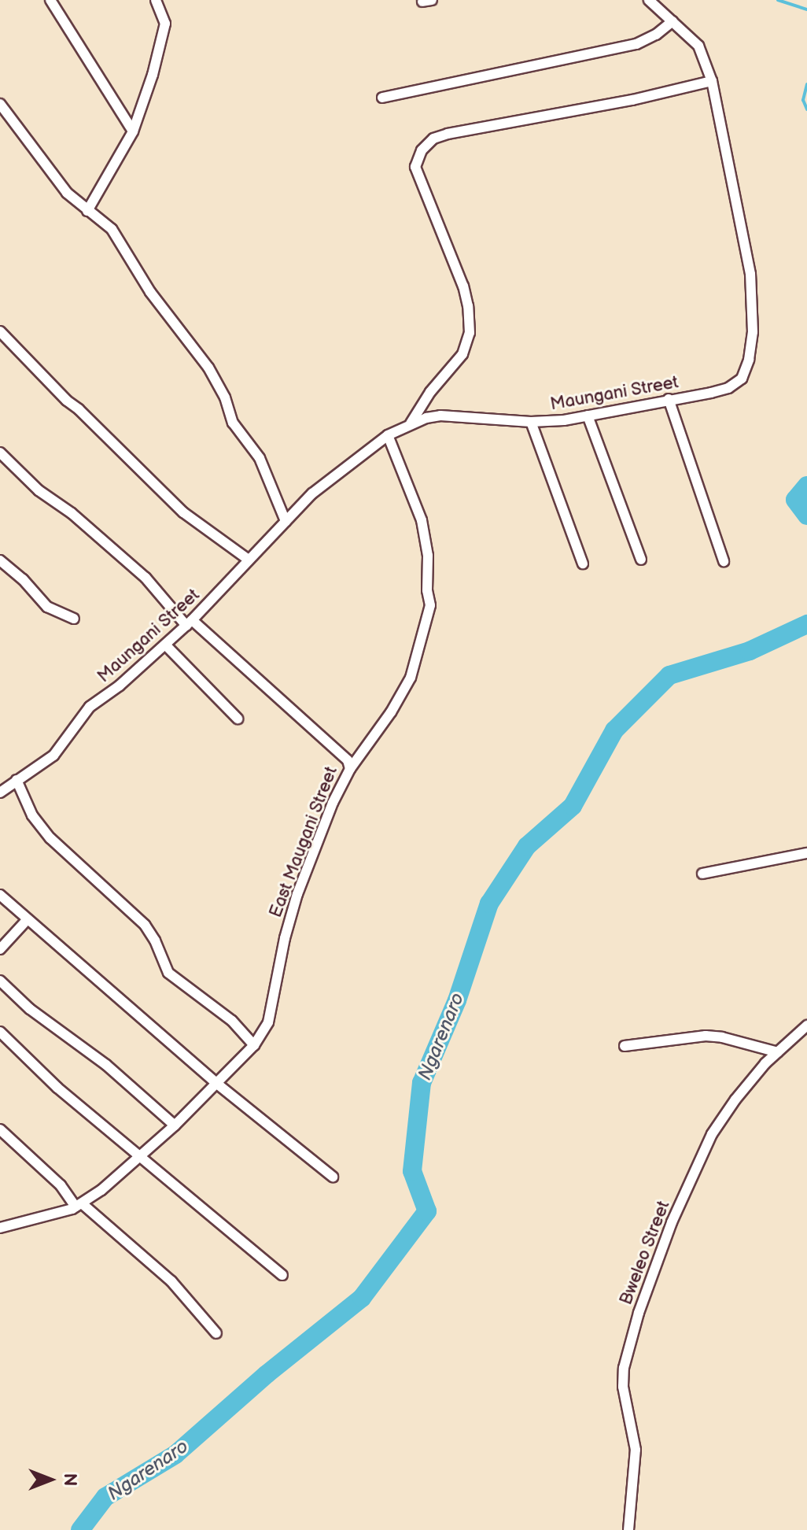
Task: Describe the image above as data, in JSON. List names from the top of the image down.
{
  "streets": {
    "street": ["Maungani Street", "East Maugani Street", "Bweleo Street"]
  },
  "crossings": [
    ["Maungani Street", "East Maugani Street"]
  ],
  "water": ["Ngarenaro"],
  "north": "right"
}
